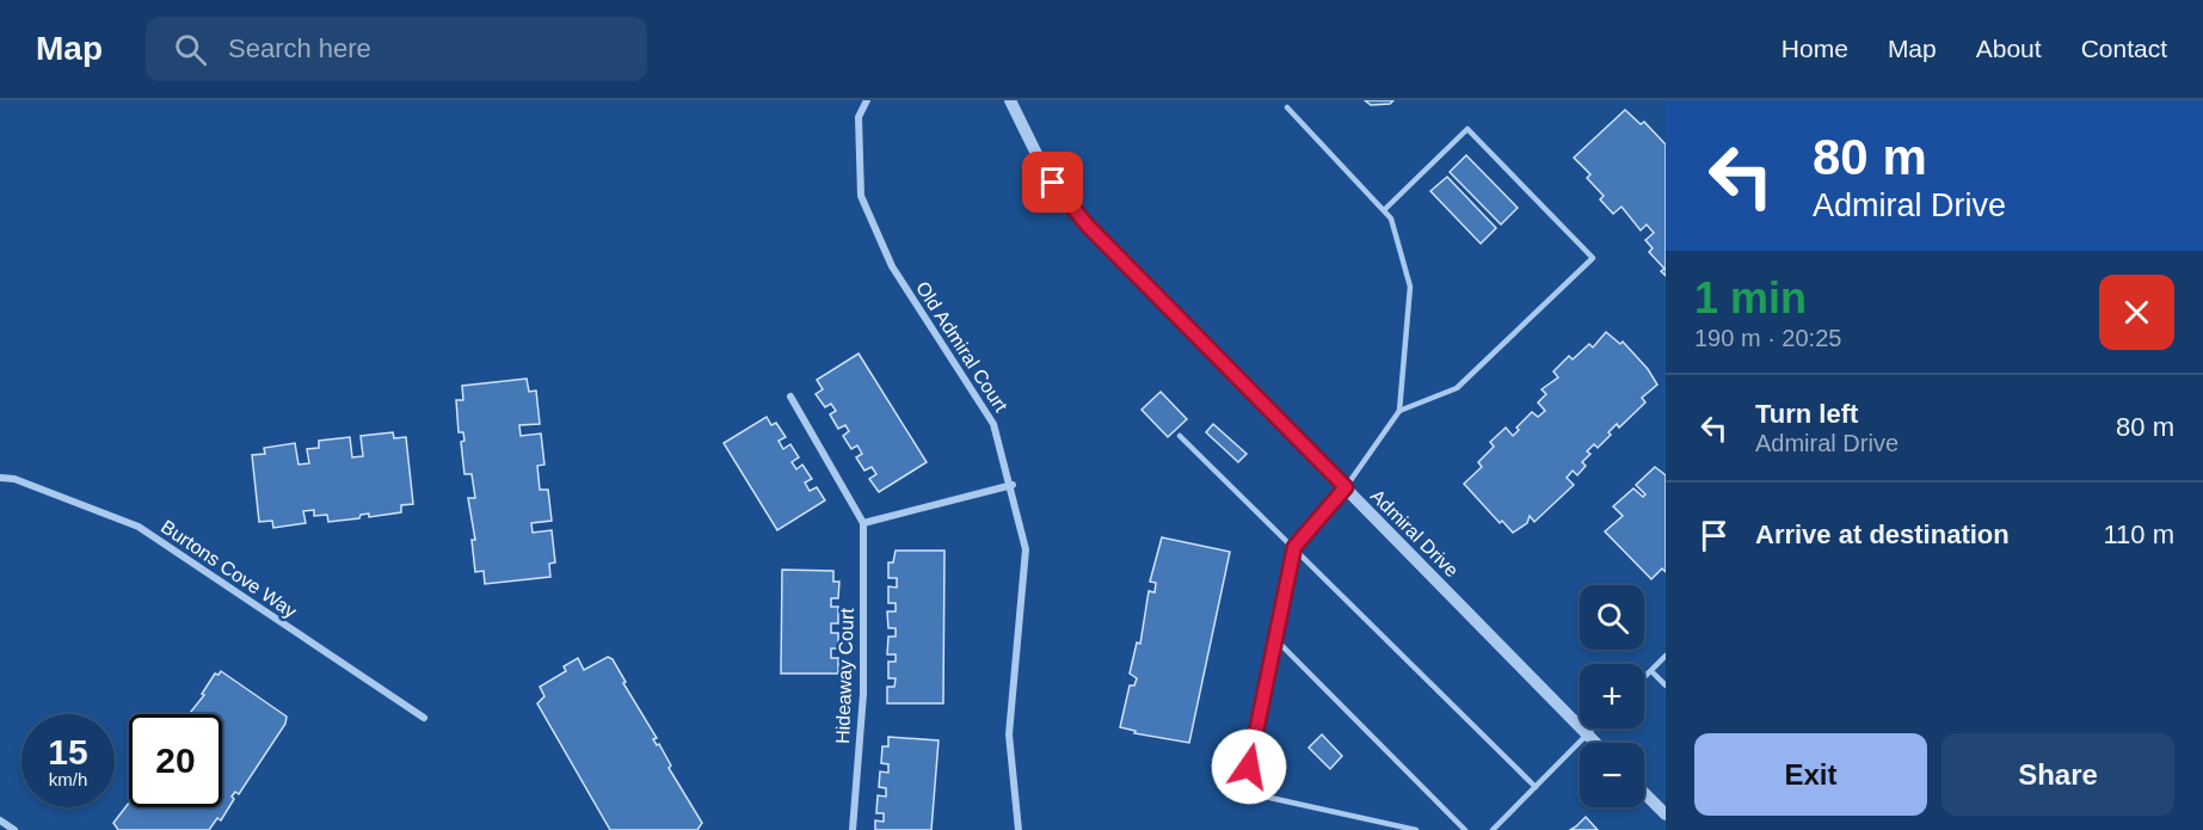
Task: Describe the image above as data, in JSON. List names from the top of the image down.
{
  "streets": {
    "street": [
      "Old Admiral Court",
      "Admiral Drive",
      "Burtons Cove Way",
      "Hideaway Court"
    ]
  },
  "page": {
    "header": "Map",
    "search": "Search here",
    "nav": [
      "Home",
      "Map",
      "About",
      "Contact"
    ],
    "turn": ["80 m", "Admiral Drive"],
    "heading": ["1 min", "190 m · 20:25"],
    "list": [
      {
        "name": "Turn left",
        "note": "Admiral Drive",
        "value": "80 m"
      },
      {
        "name": "Arrive at destination",
        "value": "110 m"
      }
    ],
    "map_buttons": ["+", "−"],
    "speed": "15 km/h",
    "limit": "20",
    "buttons": ["Exit", "Share"]
  }
}
